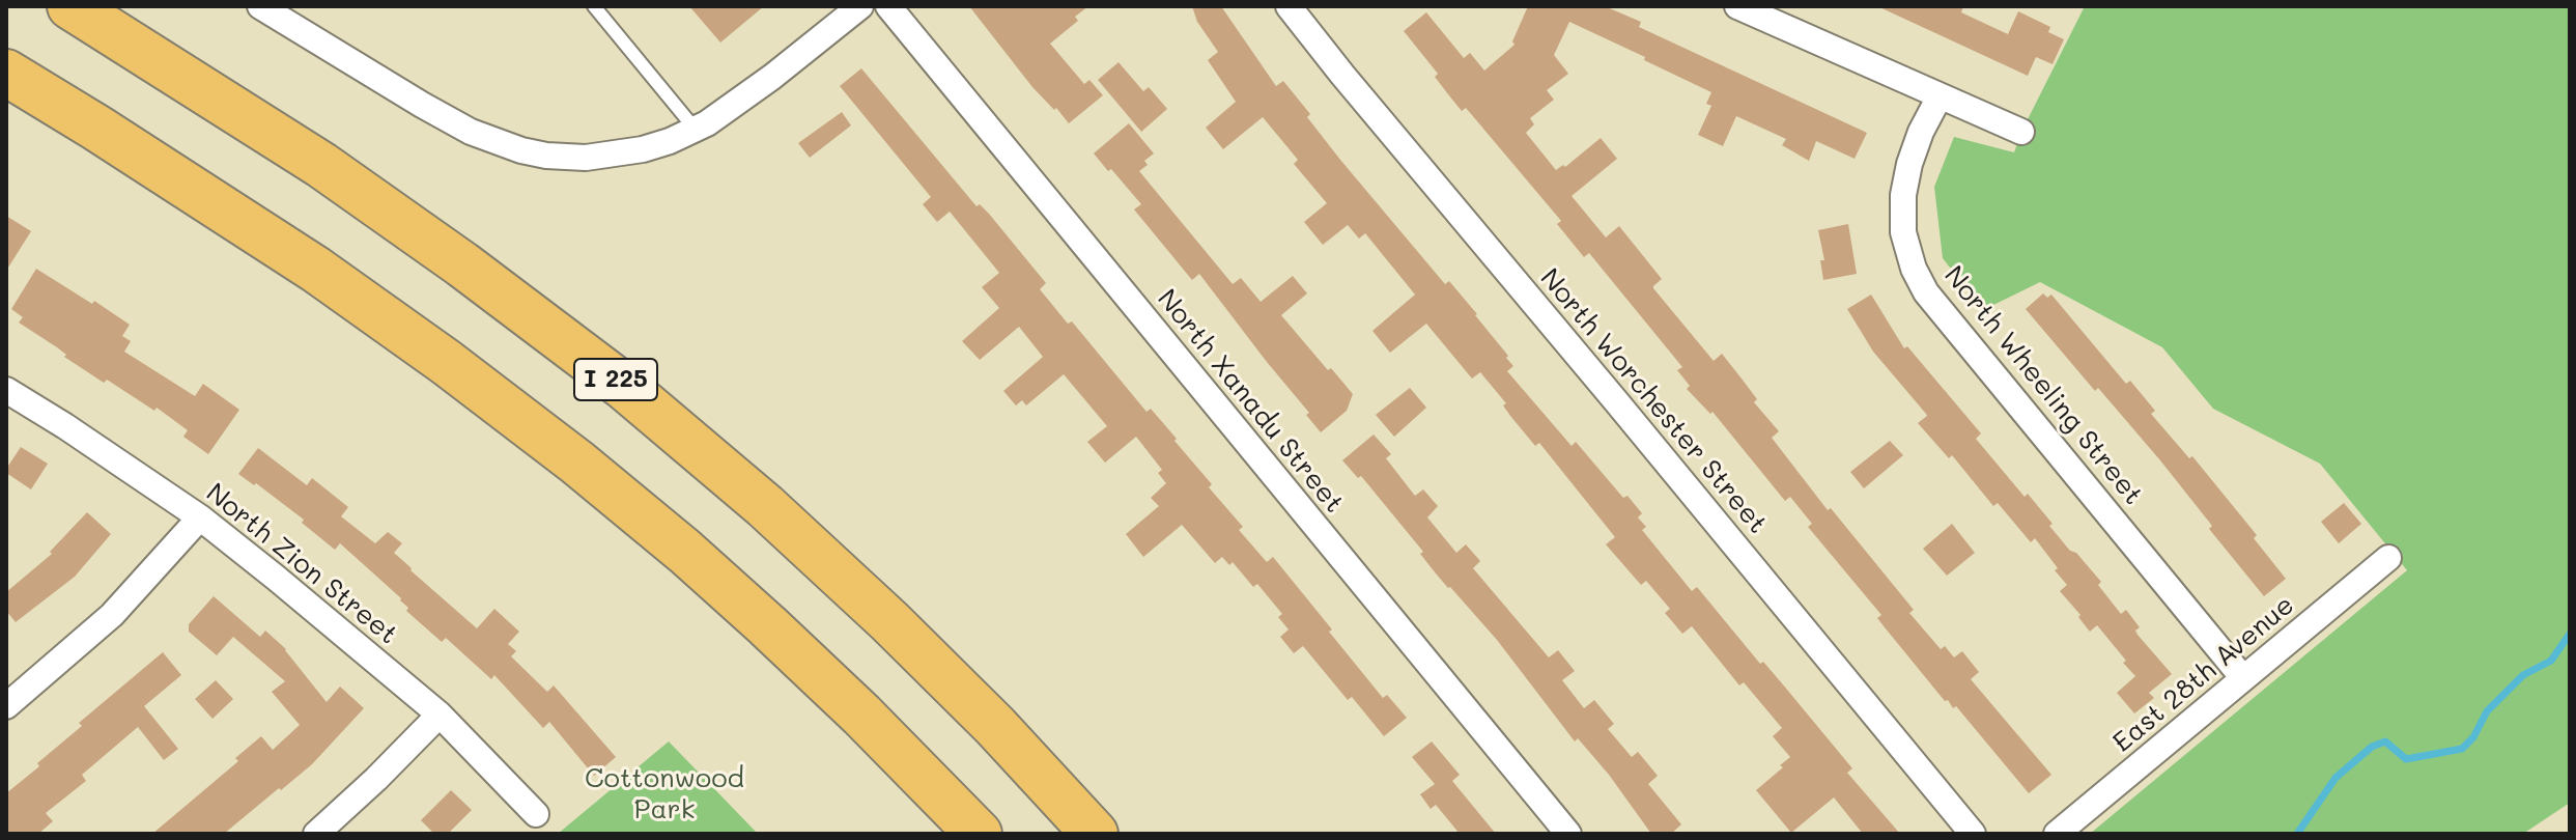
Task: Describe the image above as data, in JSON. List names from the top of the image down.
{
  "streets": {
    "highway": ["I 225"],
    "street": [
      "North Wheeling Street",
      "North Xanadu Street",
      "North Worchester Street",
      "North Zion Street",
      "East 28th Avenue"
    ]
  },
  "crossings": [
    ["North Wheeling Street", "East 28th Avenue"]
  ],
  "parks": ["Cottonwood Park"]
}
